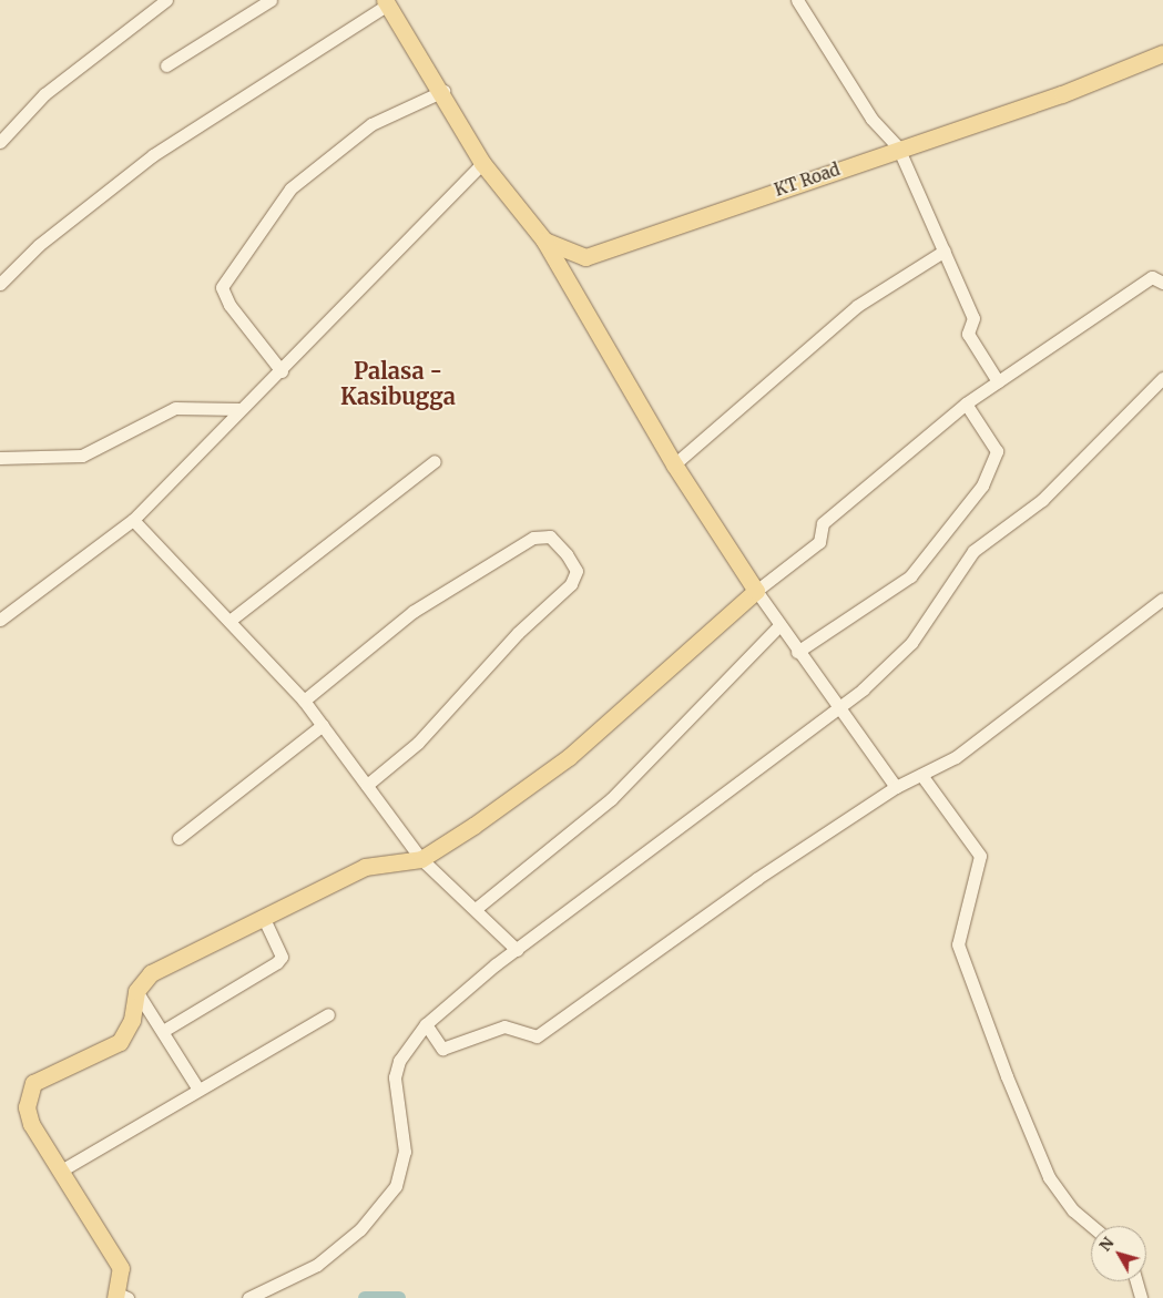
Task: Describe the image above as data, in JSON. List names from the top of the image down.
{
  "streets": {
    "main road": ["KT Road"]
  },
  "districts": ["Palasa - Kasibugga"],
  "north": "top left"
}
